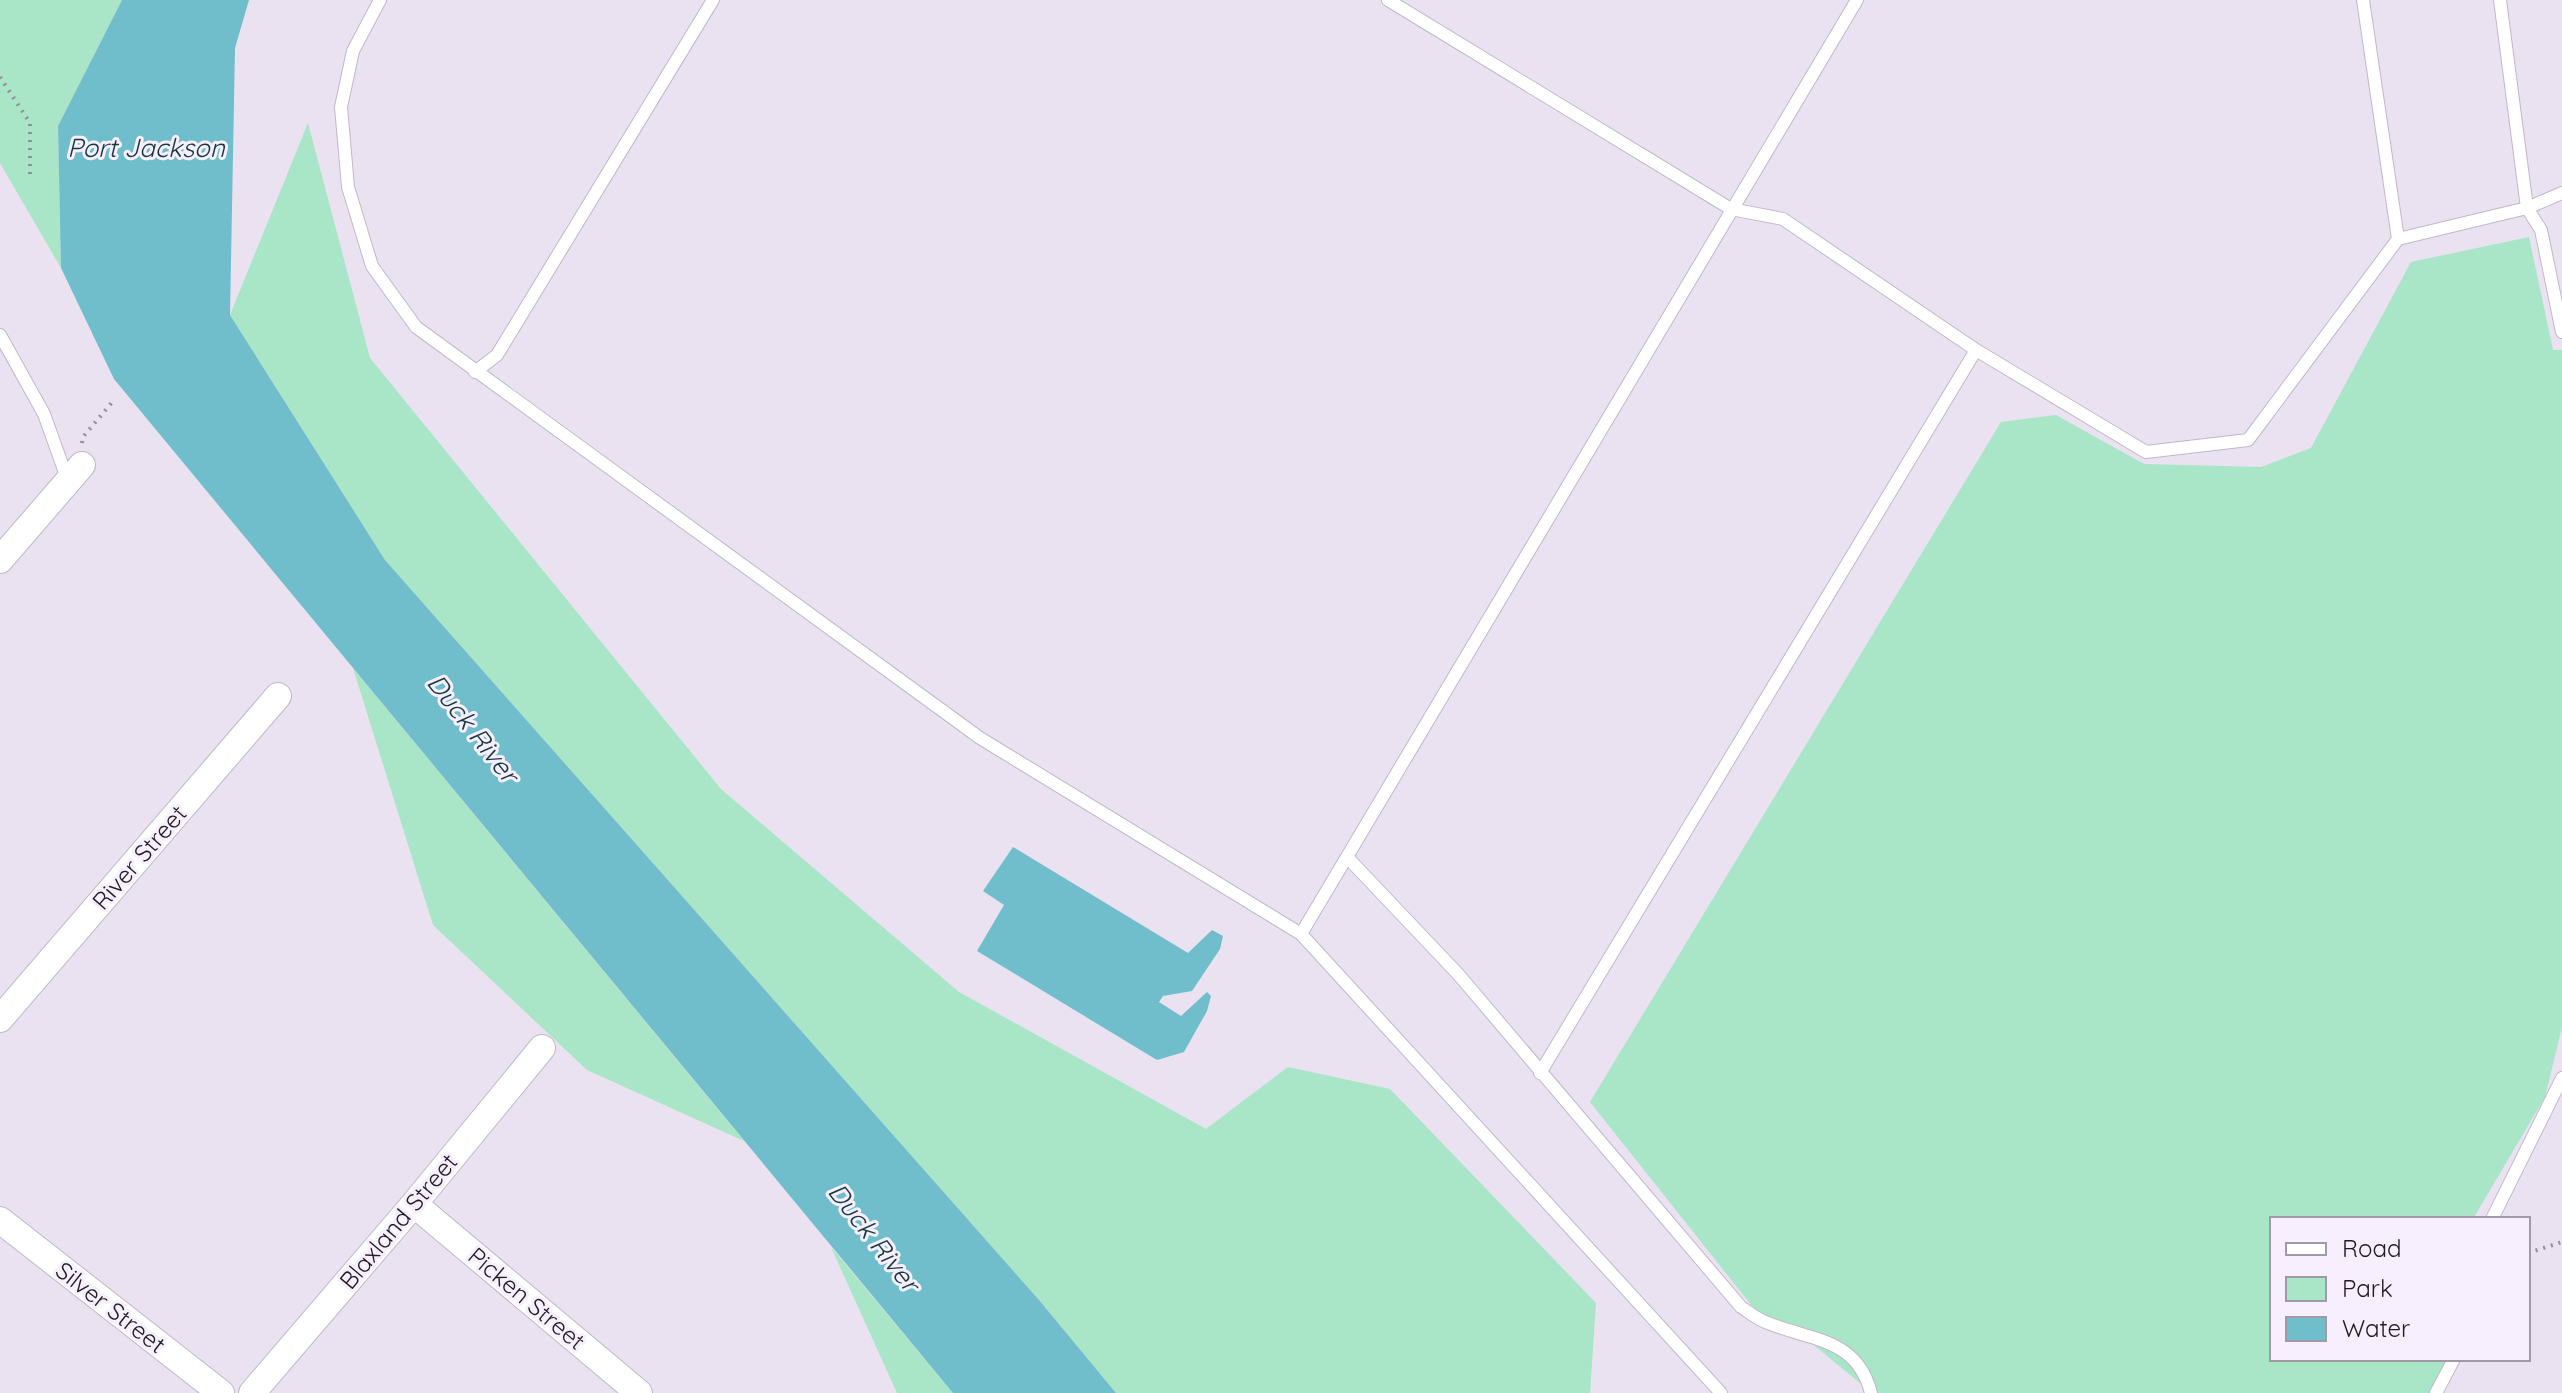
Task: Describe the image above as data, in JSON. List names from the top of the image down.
{
  "streets": {
    "street": [
      "River Street",
      "Blaxland Street",
      "Picken Street",
      "Silver Street"
    ]
  },
  "crossings": [
    ["Blaxland Street", "Picken Street"]
  ],
  "water": ["Port Jackson", "Duck River"],
  "legend": ["Road", "Park", "Water"]
}
